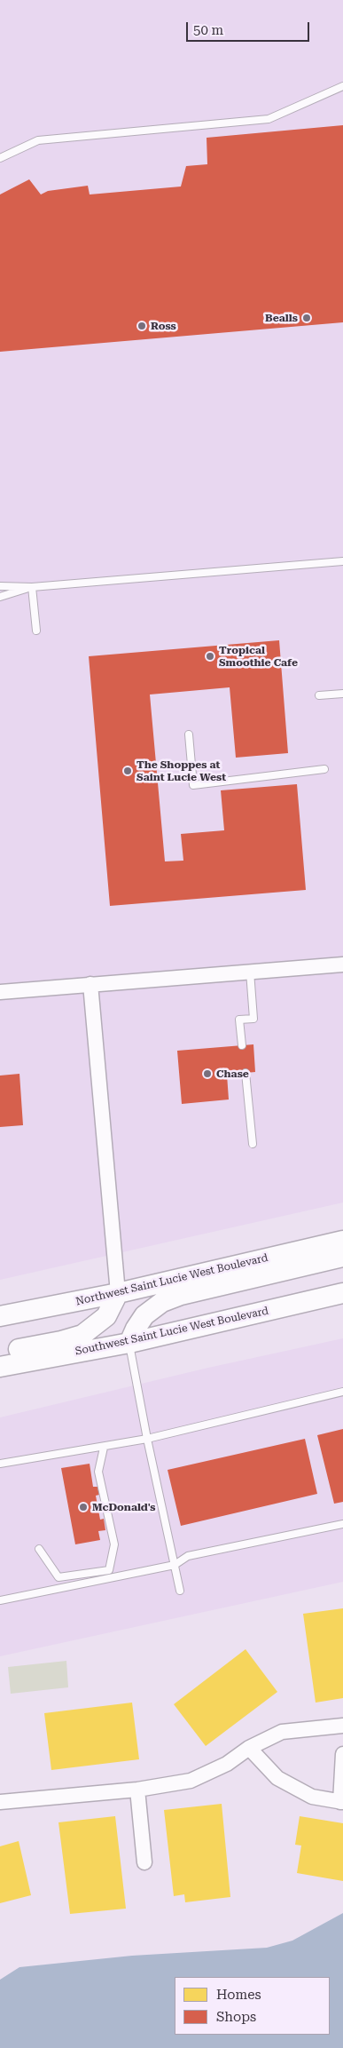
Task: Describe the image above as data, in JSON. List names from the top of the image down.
{
  "streets": {
    "main road": ["Northwest Saint Lucie West Boulevard", "Southwest Saint Lucie West Boulevard"]
  },
  "places": [
    "Bealls",
    "Ross",
    "Tropical Smoothie Cafe",
    "The Shoppes at Saint Lucie West",
    "Chase",
    "McDonald's"
  ],
  "legend": ["Homes", "Shops"],
  "scale_bar": "50 m"
}
